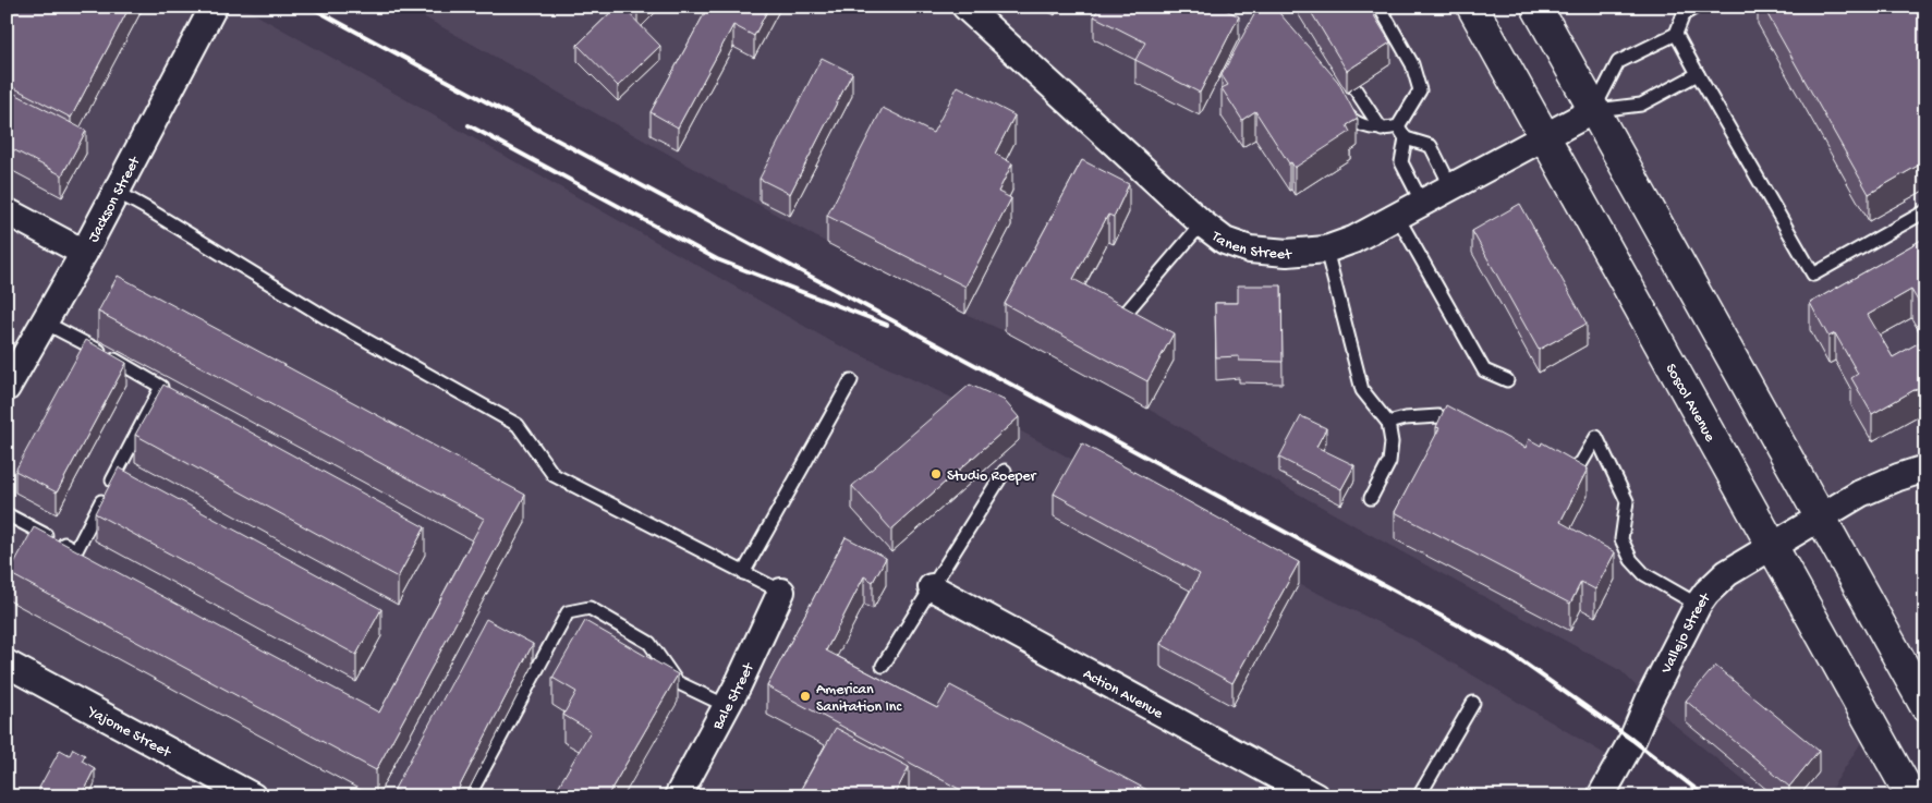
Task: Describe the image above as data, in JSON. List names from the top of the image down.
{
  "streets": {
    "main road": ["Soscol Avenue"],
    "street": [
      "Jackson Street",
      "Tanen Street",
      "Vallejo Street",
      "Action Avenue",
      "Bale Street",
      "Yajome Street"
    ]
  },
  "crossings": [
    ["Tanen Street", "Soscol Avenue"],
    ["Soscol Avenue", "Vallejo Street"]
  ],
  "places": ["Studio Roeper", "American Sanitation Inc"]
}
